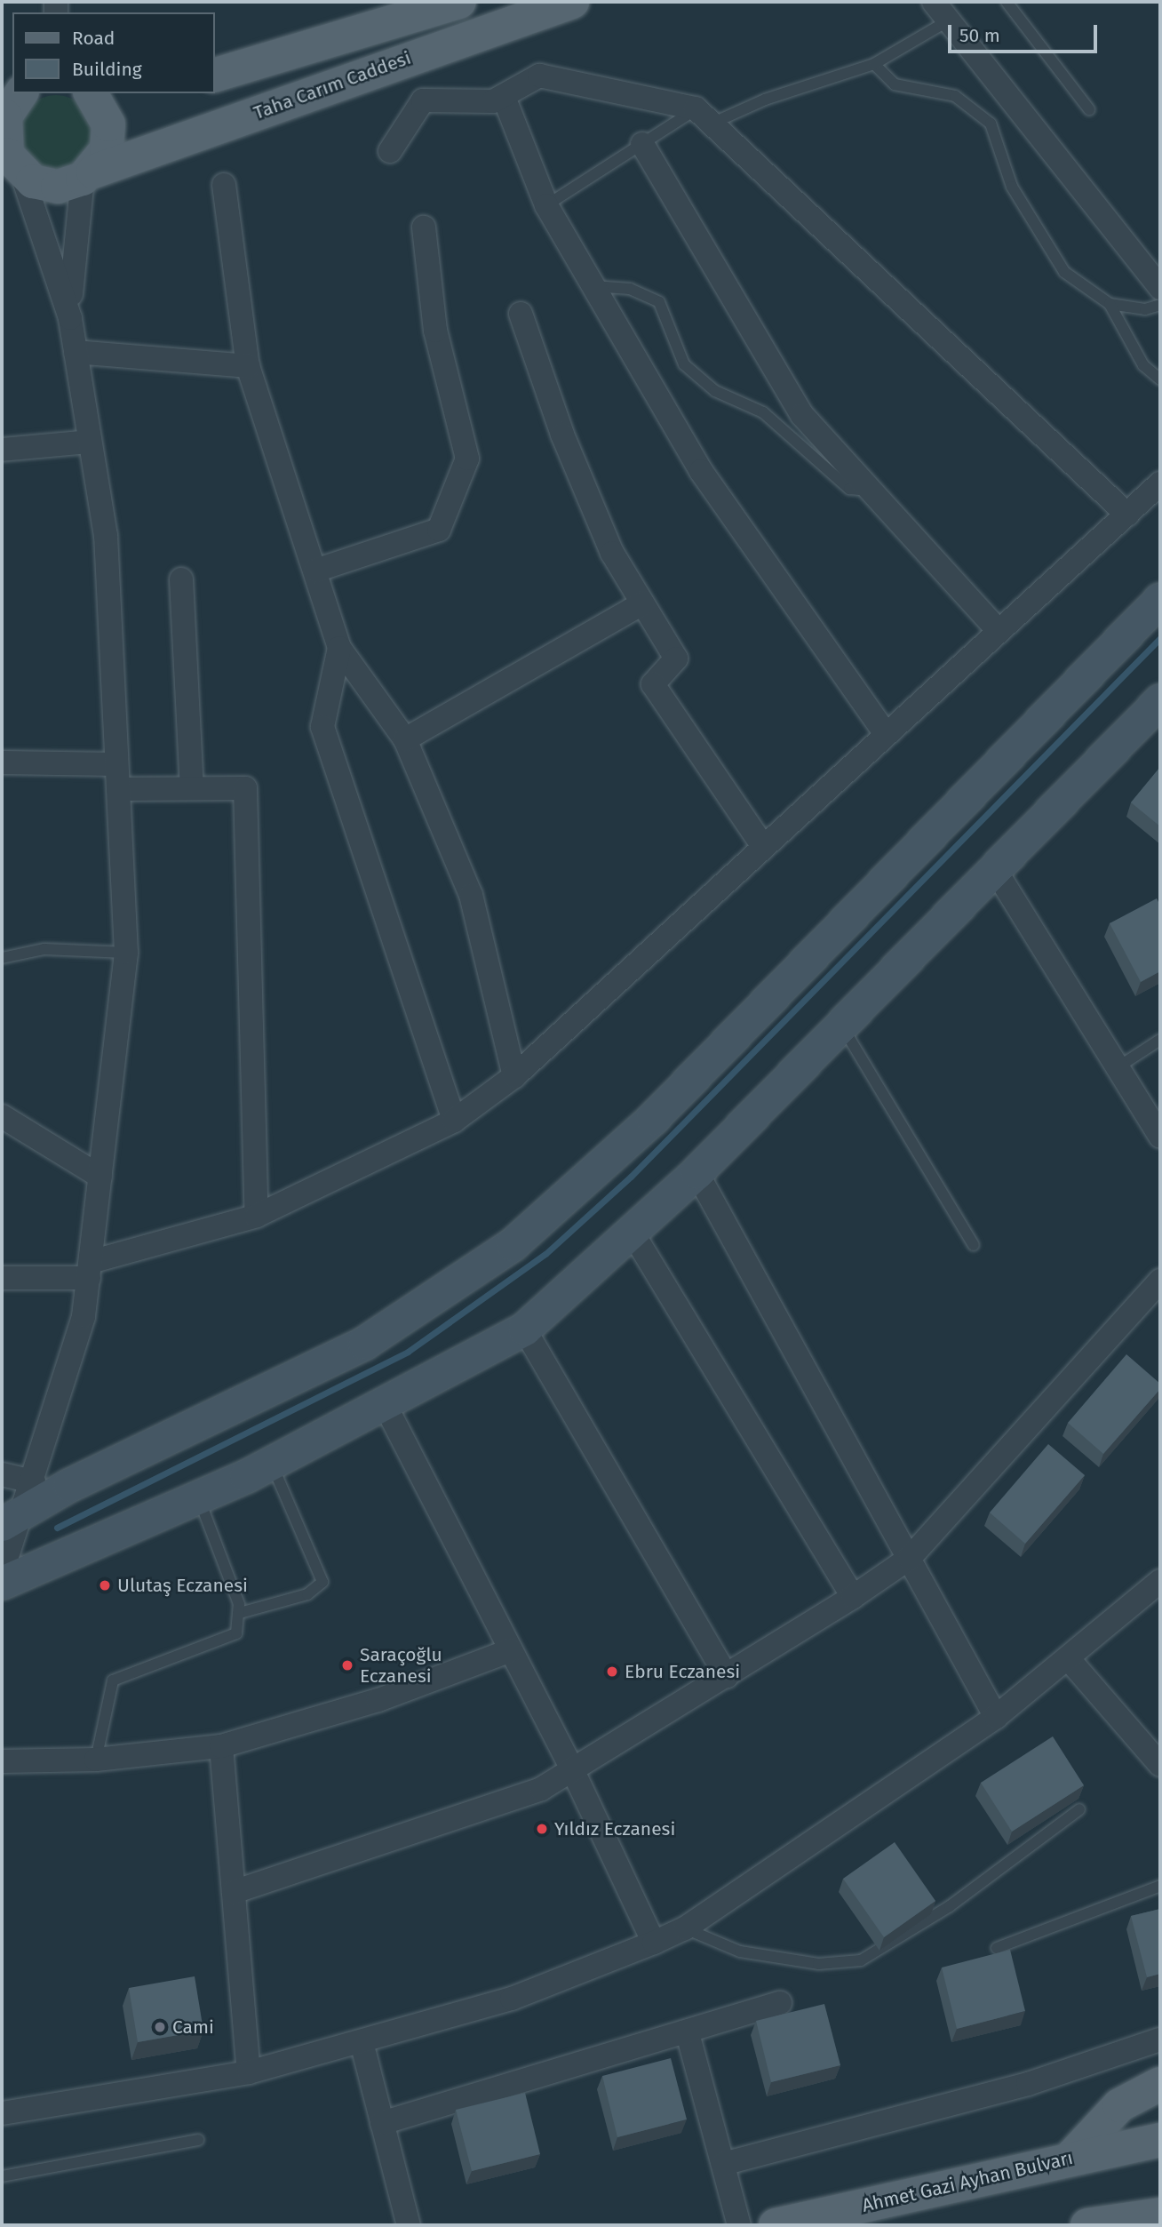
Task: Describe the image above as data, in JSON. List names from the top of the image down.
{
  "streets": {
    "main road": ["Taha Carım Caddesi", "Ahmet Gazi Ayhan Bulvarı"]
  },
  "places": [
    "Ulutaş Eczanesi",
    "Saraçoğlu Eczanesi",
    "Ebru Eczanesi",
    "Yıldız Eczanesi",
    "Cami"
  ],
  "legend": ["Road", "Building"],
  "scale_bar": "50 m"
}
